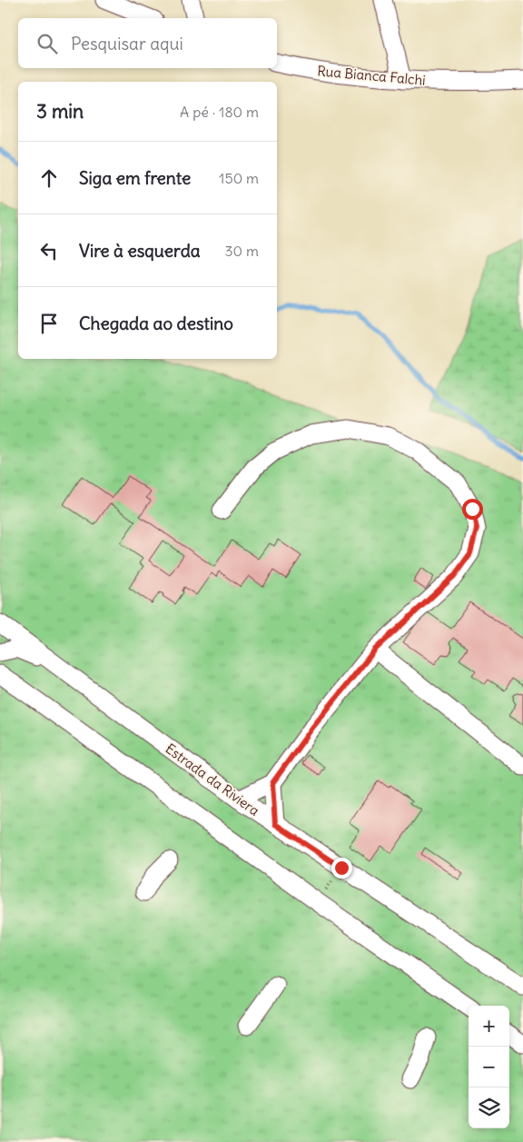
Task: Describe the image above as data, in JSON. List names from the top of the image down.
{
  "streets": {
    "street": ["Rua Bianca Falchi", "Estrada da Riviera"]
  },
  "page": {
    "search": "Pesquisar aqui",
    "heading": ["3 min", "A pé · 180 m"],
    "list": [
      ["Siga em frente", "150 m"],
      ["Vire à esquerda", "30 m"],
      "Chegada ao destino"
    ],
    "map_buttons": ["+", "−"]
  }
}
